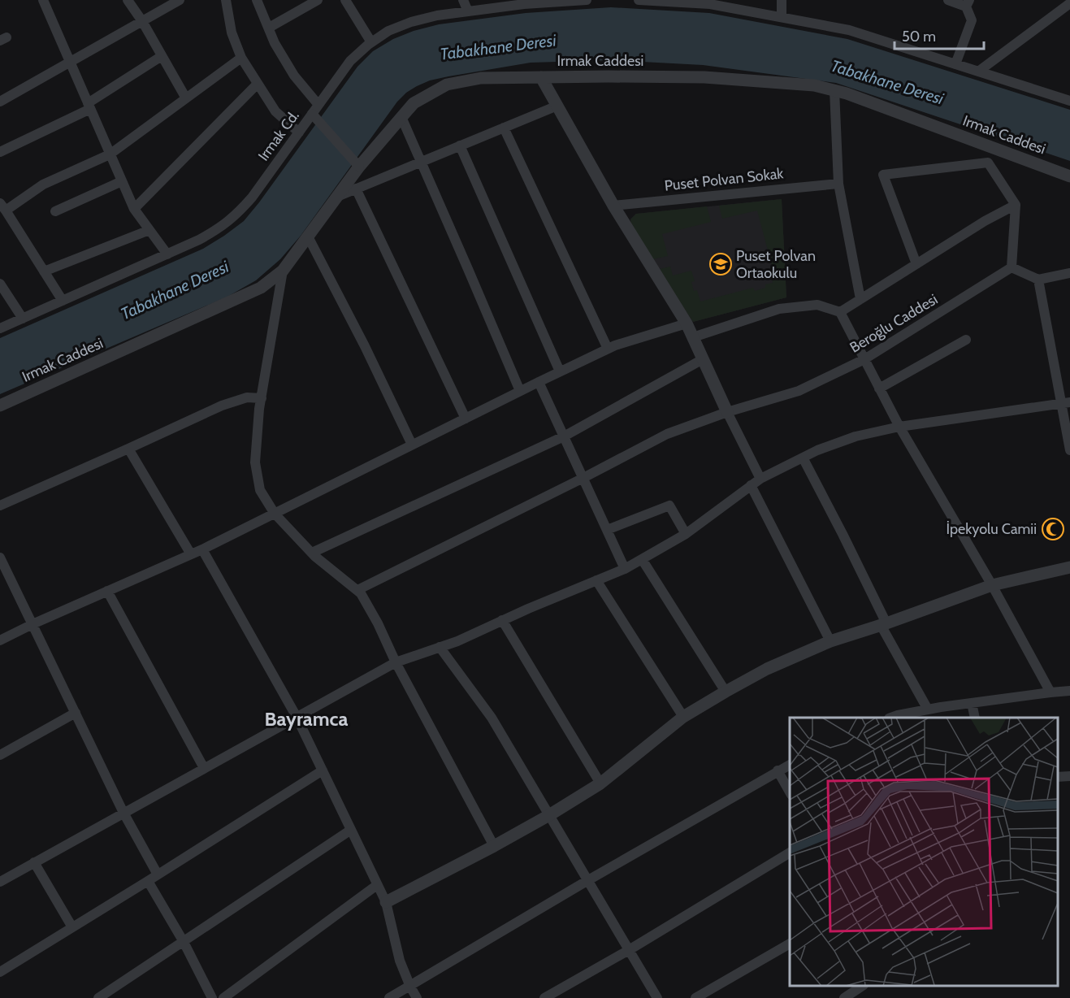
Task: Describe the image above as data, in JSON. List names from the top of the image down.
{
  "streets": {
    "street": [
      "Irmak Caddesi",
      "Irmak Cd.",
      "Puset Polvan Sokak",
      "Beroğlu Caddesi"
    ]
  },
  "districts": ["Bayramca"],
  "water": ["Tabakhane Deresi"],
  "places": {
    "school or university": ["Puset Polvan Ortaokulu"],
    "mosque": ["İpekyolu Camii"]
  },
  "scale_bar": "50 m"
}
